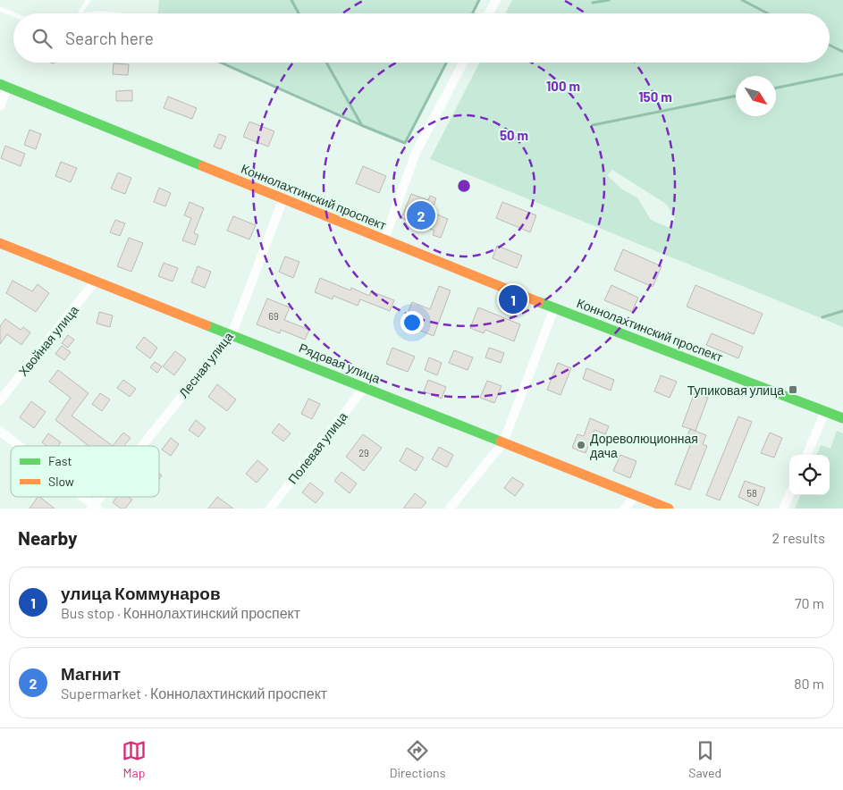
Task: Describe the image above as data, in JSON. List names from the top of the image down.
{
  "streets": {
    "main road": ["Коннолахтинский проспект", "Рядовая улица"],
    "street": ["Хвойная улица", "Лесная улица", "Полевая улица"]
  },
  "crossings": [
    ["Коннолахтинский проспект", "Лесная улица"],
    ["Хвойная улица", "Рядовая улица"],
    ["Рядовая улица", "Лесная улица"],
    ["Рядовая улица", "Полевая улица"]
  ],
  "places": {
    "transit": ["Тупиковая улица"],
    "other": ["Дореволюционная дача"]
  },
  "house_numbers": ["69", "29", "58"],
  "legend": ["Fast", "Slow"],
  "north": "bottom right",
  "page": {
    "search": "Search here",
    "pins": ["2", "1"],
    "heading": ["Nearby", "2 results"],
    "list": [
      {
        "mark": "1",
        "name": "улица Коммунаров",
        "note": "Bus stop · Коннолахтинский проспект",
        "value": "70 m"
      },
      {
        "mark": "2",
        "name": "Магнит",
        "note": "Supermarket · Коннолахтинский проспект",
        "value": "80 m"
      }
    ],
    "nav": ["Map", "Directions", "Saved"]
  },
  "rings": ["100 m", "150 m", "50 m"]
}
